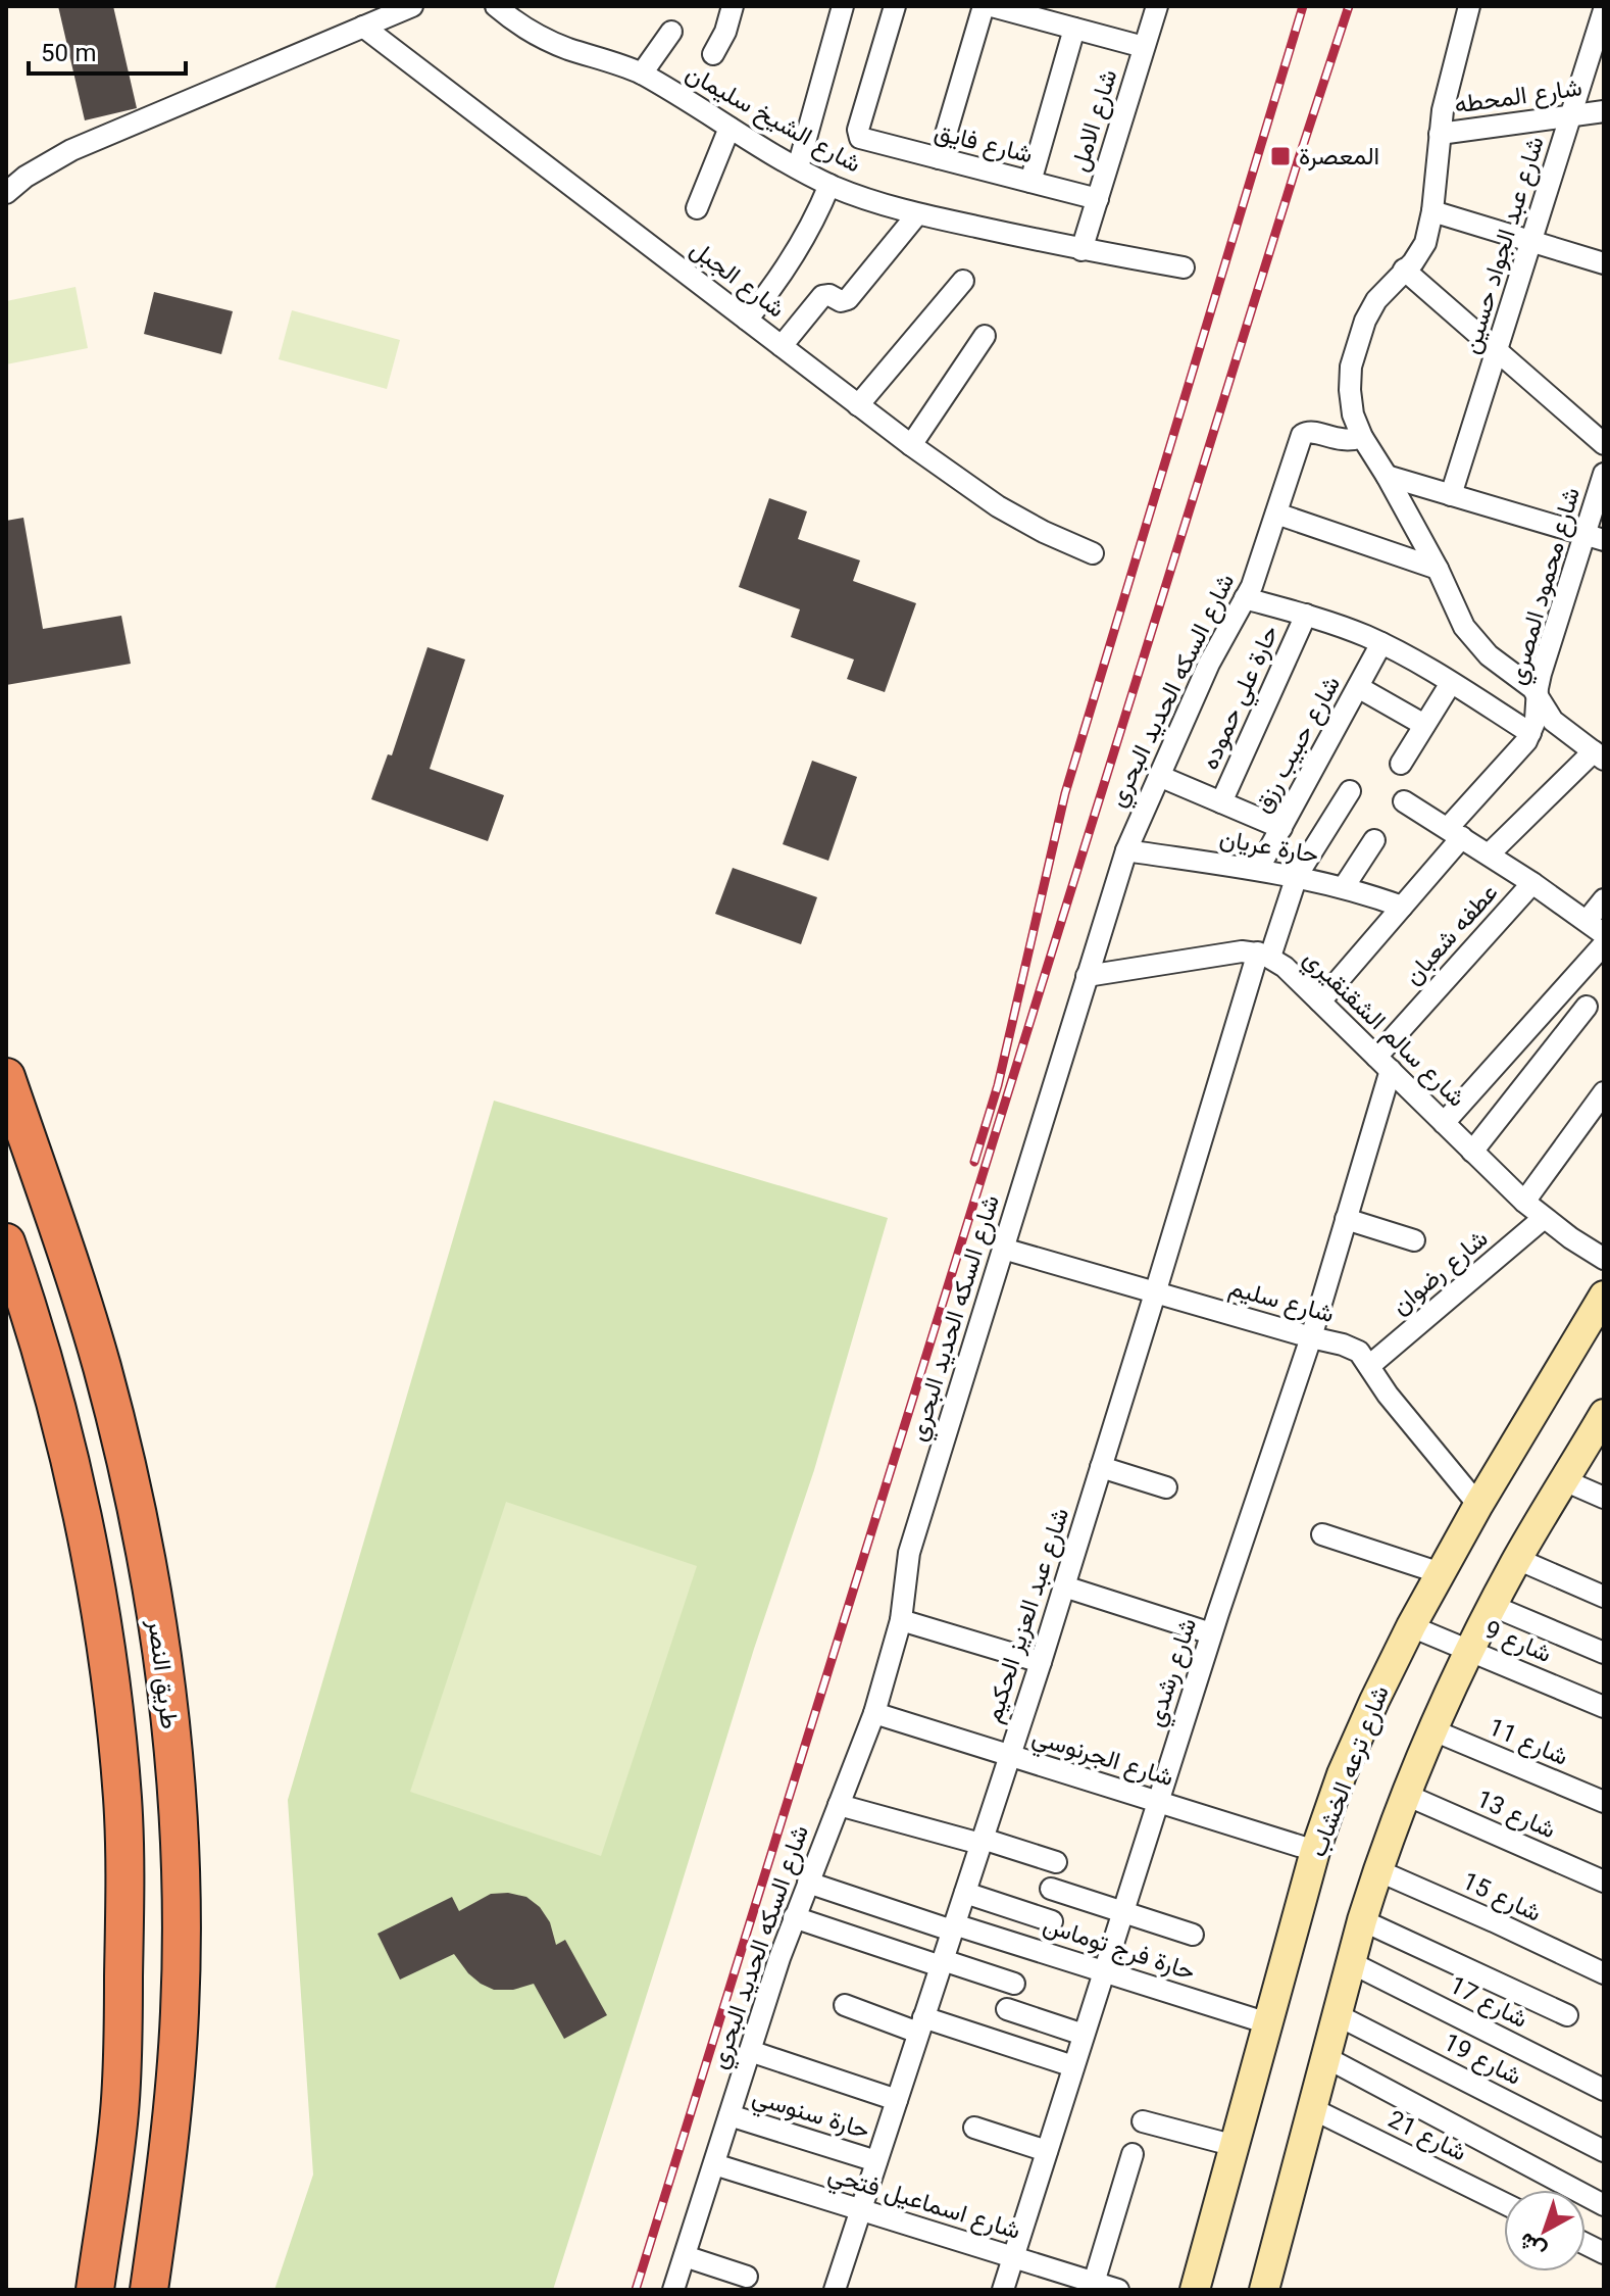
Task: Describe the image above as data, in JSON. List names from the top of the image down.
{
  "streets": {
    "highway": ["طريق النصر"],
    "street": [
      "شارع المحطه",
      "شارع الشيخ سليمان",
      "شارع الامل",
      "شارع فايق",
      "شارع عبد الجواد حسين",
      "شارع الجبل",
      "شارع محمود المصري",
      "شارع السكه الحديد البحري",
      "حارة علي حموده",
      "شارع حبيب رزق",
      "حارة عريان",
      "عطفه شعبان",
      "شارع سالم الشقنقيري",
      "شارع رضوان",
      "شارع سليم",
      "شارع عبد العزيز الحكيم",
      "شارع 9",
      "شارع رشدي",
      "شارع 11",
      "شارع الجرنوسي",
      "شارع ترعه الخشاب",
      "شارع 13",
      "شارع 15",
      "حارة فرج توماس",
      "شارع 17",
      "شارع 19",
      "حارة سنوسي",
      "شارع 21",
      "شارع اسماعيل فتحي"
    ]
  },
  "crossings": [
    ["شارع المحطه", "شارع عبد الجواد حسين"],
    ["شارع الشيخ سليمان", "شارع الامل"],
    ["شارع الامل", "شارع فايق"],
    ["شارع محمود المصري", "حارة عريان"],
    ["شارع محمود المصري", "شارع سالم الشقنقيري"],
    ["شارع السكه الحديد البحري", "حارة عريان"],
    ["شارع السكه الحديد البحري", "شارع سليم"],
    ["شارع السكه الحديد البحري", "شارع الجرنوسي"],
    ["شارع السكه الحديد البحري", "حارة فرج توماس"],
    ["شارع السكه الحديد البحري", "حارة سنوسي"],
    ["شارع السكه الحديد البحري", "شارع اسماعيل فتحي"],
    ["شارع حبيب رزق", "حارة عريان"],
    ["حارة عريان", "شارع عبد العزيز الحكيم"],
    ["عطفه شعبان", "شارع سالم الشقنقيري"],
    ["عطفه شعبان", "شارع رشدي"],
    ["شارع سالم الشقنقيري", "شارع رضوان"],
    ["شارع سالم الشقنقيري", "شارع عبد العزيز الحكيم"],
    ["شارع سالم الشقنقيري", "شارع رشدي"],
    ["شارع رضوان", "شارع سليم"],
    ["شارع سليم", "شارع عبد العزيز الحكيم"],
    ["شارع سليم", "شارع رشدي"],
    ["شارع سليم", "شارع ترعه الخشاب"],
    ["شارع عبد العزيز الحكيم", "شارع الجرنوسي"],
    ["شارع عبد العزيز الحكيم", "حارة فرج توماس"],
    ["شارع عبد العزيز الحكيم", "حارة سنوسي"],
    ["شارع عبد العزيز الحكيم", "شارع اسماعيل فتحي"],
    ["شارع 9", "شارع ترعه الخشاب"],
    ["شارع رشدي", "شارع الجرنوسي"],
    ["شارع رشدي", "حارة فرج توماس"],
    ["شارع رشدي", "شارع اسماعيل فتحي"],
    ["شارع الجرنوسي", "شارع ترعه الخشاب"],
    ["شارع ترعه الخشاب", "حارة فرج توماس"]
  ],
  "places": {
    "transit": ["المعصرة"]
  },
  "scale_bar": "50 m",
  "north": "bottom left"
}
